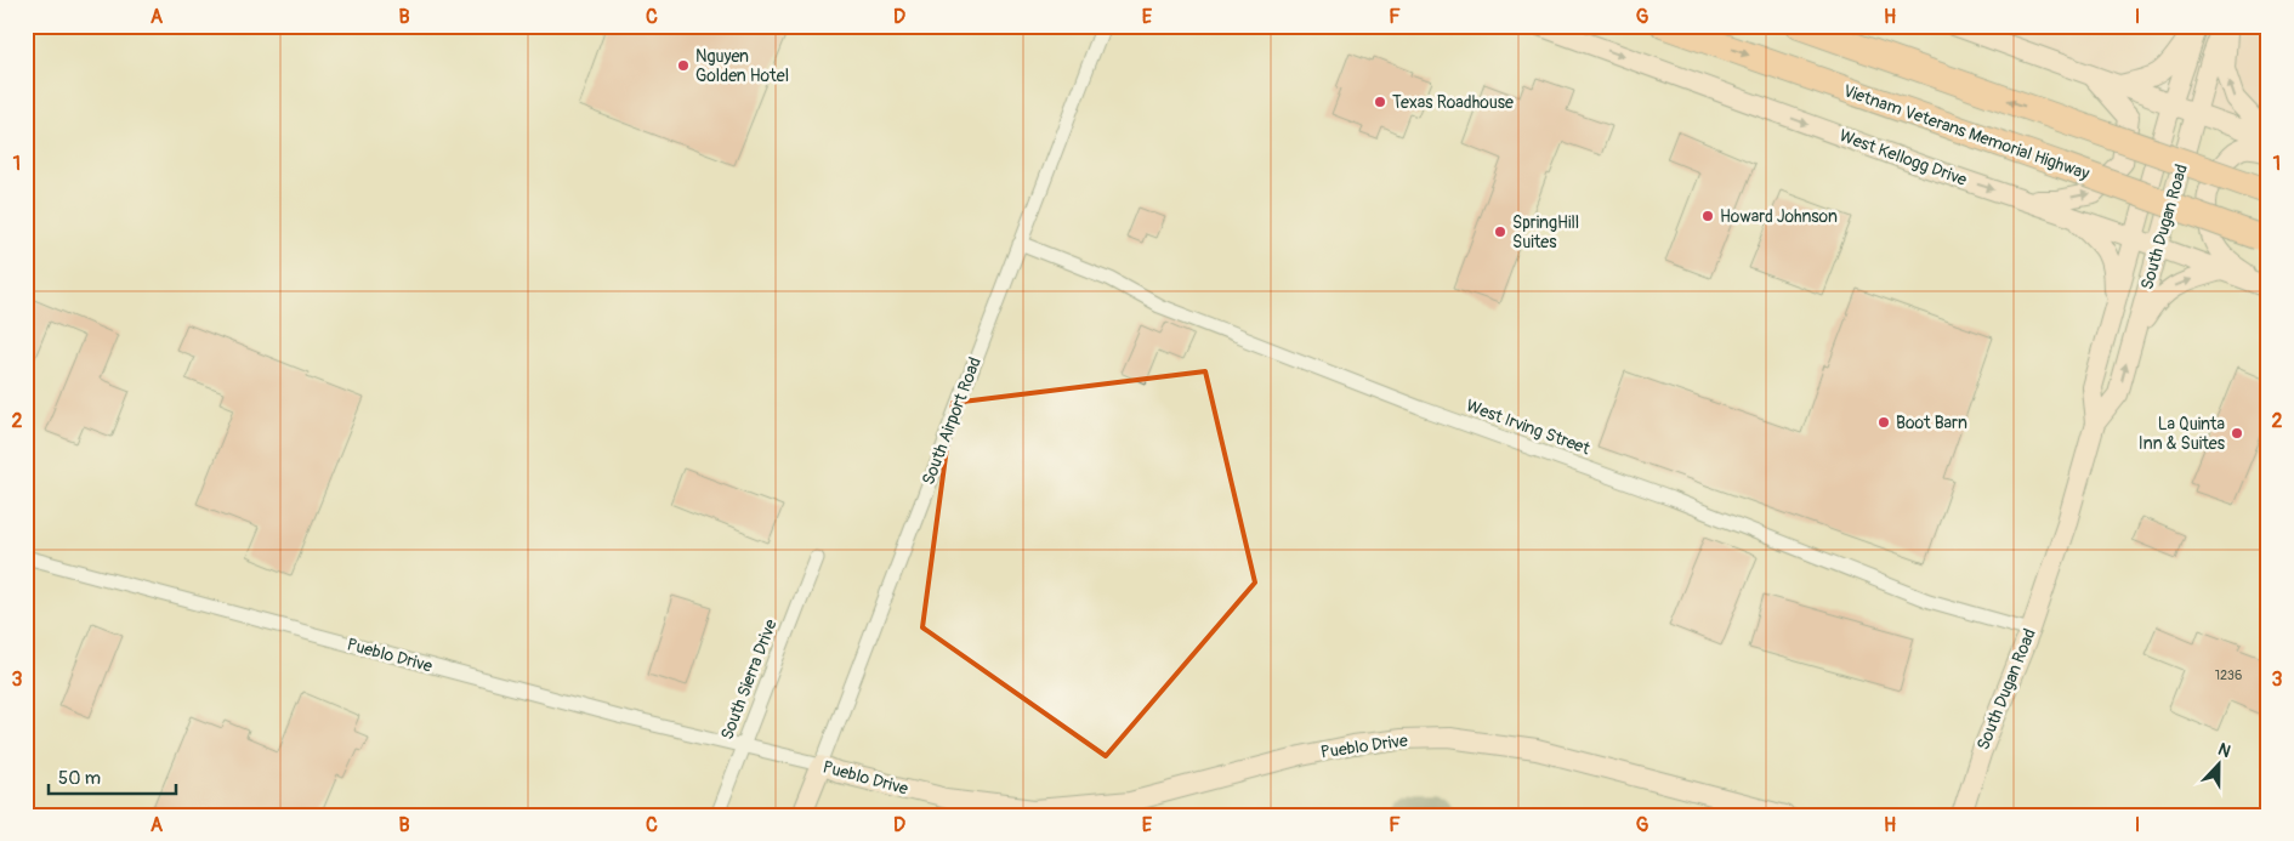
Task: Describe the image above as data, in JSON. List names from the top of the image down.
{
  "streets": {
    "highway": ["Vietnam Veterans Memorial Highway"],
    "street": [
      "West Kellogg Drive",
      "South Dugan Road",
      "South Airport Road",
      "West Irving Street",
      "Pueblo Drive",
      "South Sierra Drive"
    ]
  },
  "crossings": [
    ["West Kellogg Drive", "South Dugan Road"],
    ["South Dugan Road", "West Irving Street"],
    ["South Airport Road", "West Irving Street"],
    ["South Airport Road", "Pueblo Drive"],
    ["Pueblo Drive", "South Sierra Drive"]
  ],
  "one_way": ["West Kellogg Drive"],
  "places": [
    "Nguyen Golden Hotel",
    "Texas Roadhouse",
    "Howard Johnson",
    "SpringHill Suites",
    "Boot Barn",
    "La Quinta Inn & Suites"
  ],
  "house_numbers": ["1236"],
  "scale_bar": "50 m",
  "north": "top",
  "grid": {
    "columns": [
      "A",
      "B",
      "C",
      "D",
      "E",
      "F",
      "G",
      "H",
      "I"
    ],
    "rows": ["1", "2", "3"]
  }
}
